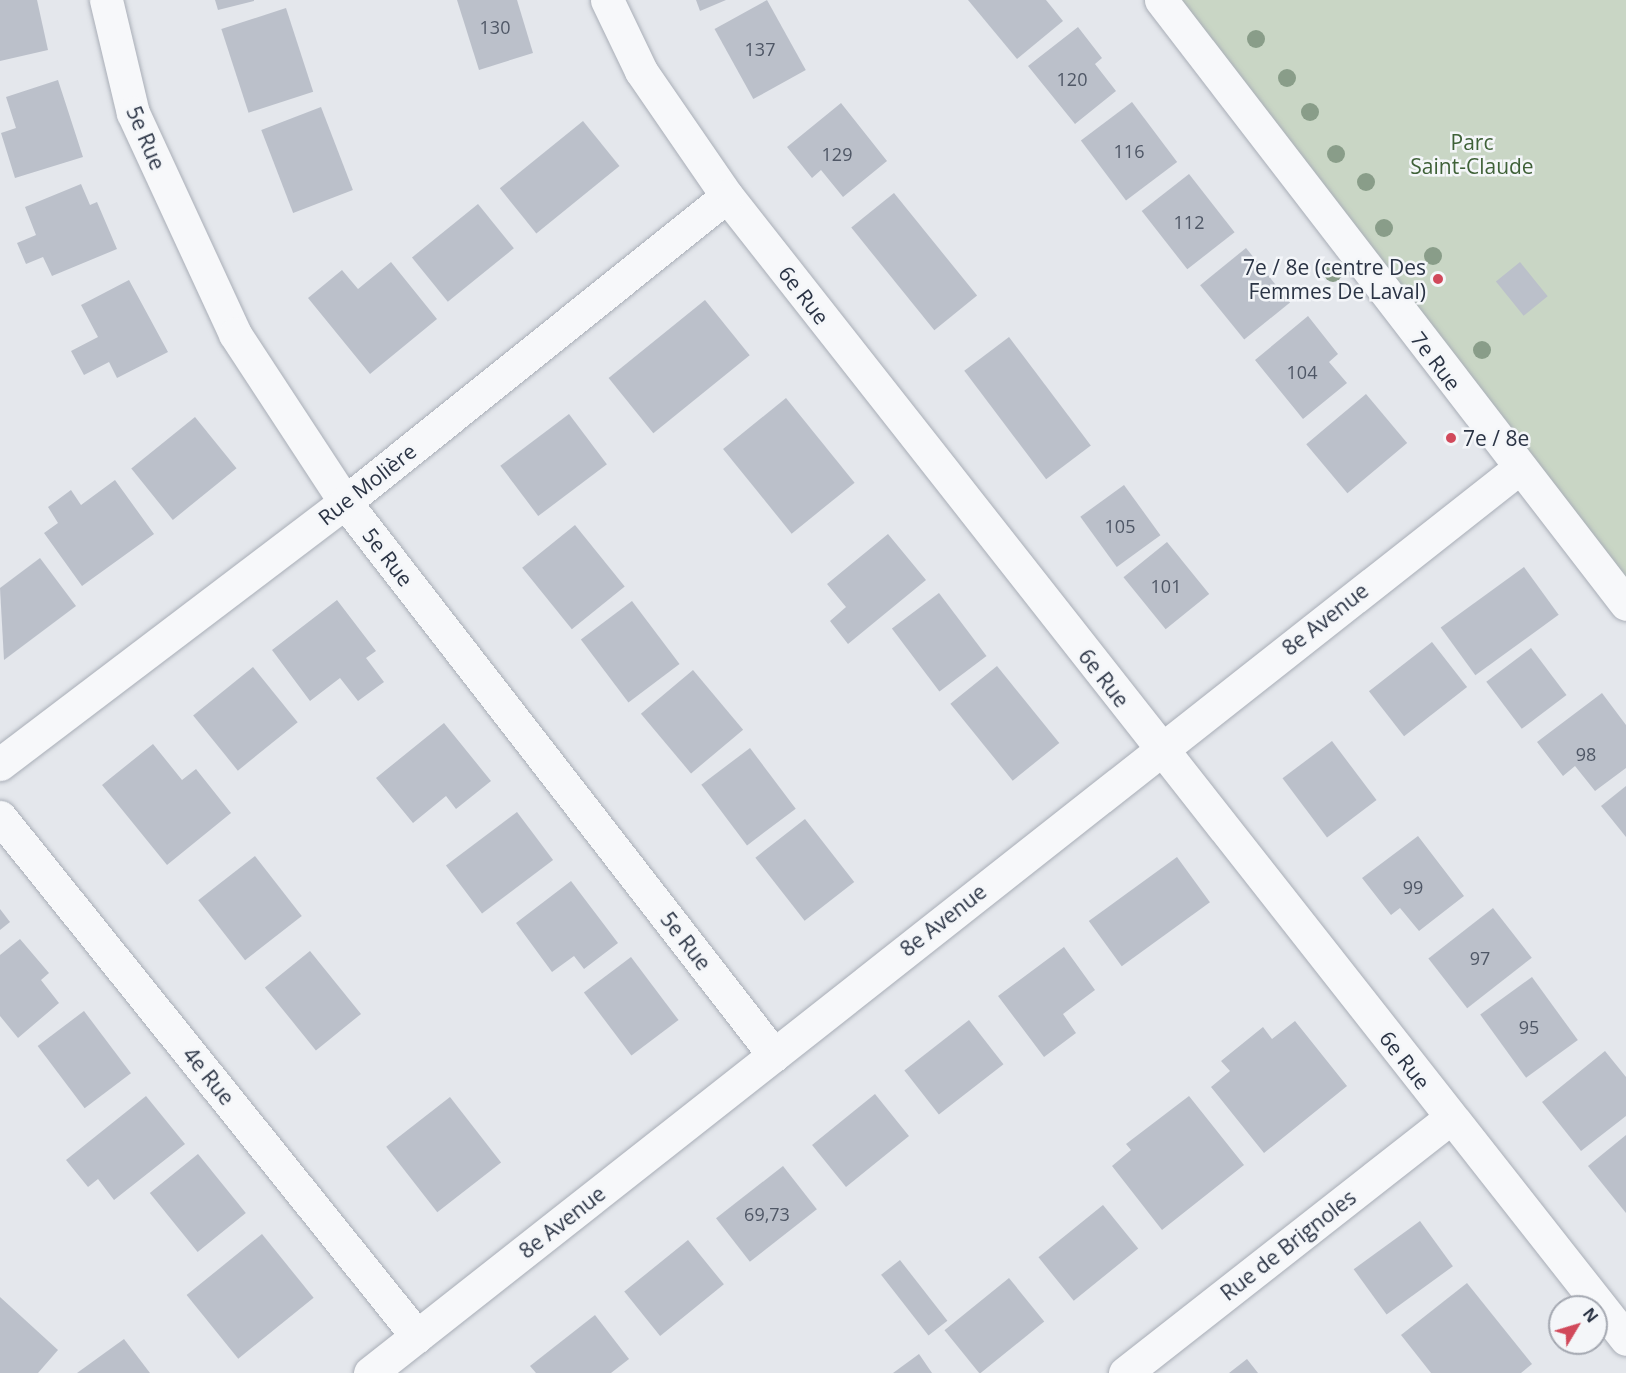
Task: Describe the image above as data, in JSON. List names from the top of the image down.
{
  "streets": {
    "street": [
      "5e Rue",
      "6e Rue",
      "7e Rue",
      "Rue Molière",
      "8e Avenue",
      "4e Rue",
      "Rue de Brignoles"
    ]
  },
  "crossings": [
    ["5e Rue", "Rue Molière"],
    ["5e Rue", "8e Avenue"],
    ["6e Rue", "Rue Molière"],
    ["6e Rue", "8e Avenue"],
    ["6e Rue", "Rue de Brignoles"],
    ["7e Rue", "8e Avenue"],
    ["8e Avenue", "4e Rue"]
  ],
  "parks": ["Parc Saint-Claude"],
  "places": ["7e / 8e (centre Des Femmes De Laval)", "7e / 8e"],
  "house_numbers": [
    "130",
    "137",
    "120",
    "116",
    "129",
    "112",
    "104",
    "105",
    "101",
    "98",
    "99",
    "97",
    "95",
    "69,73"
  ],
  "north": "top right"
}
